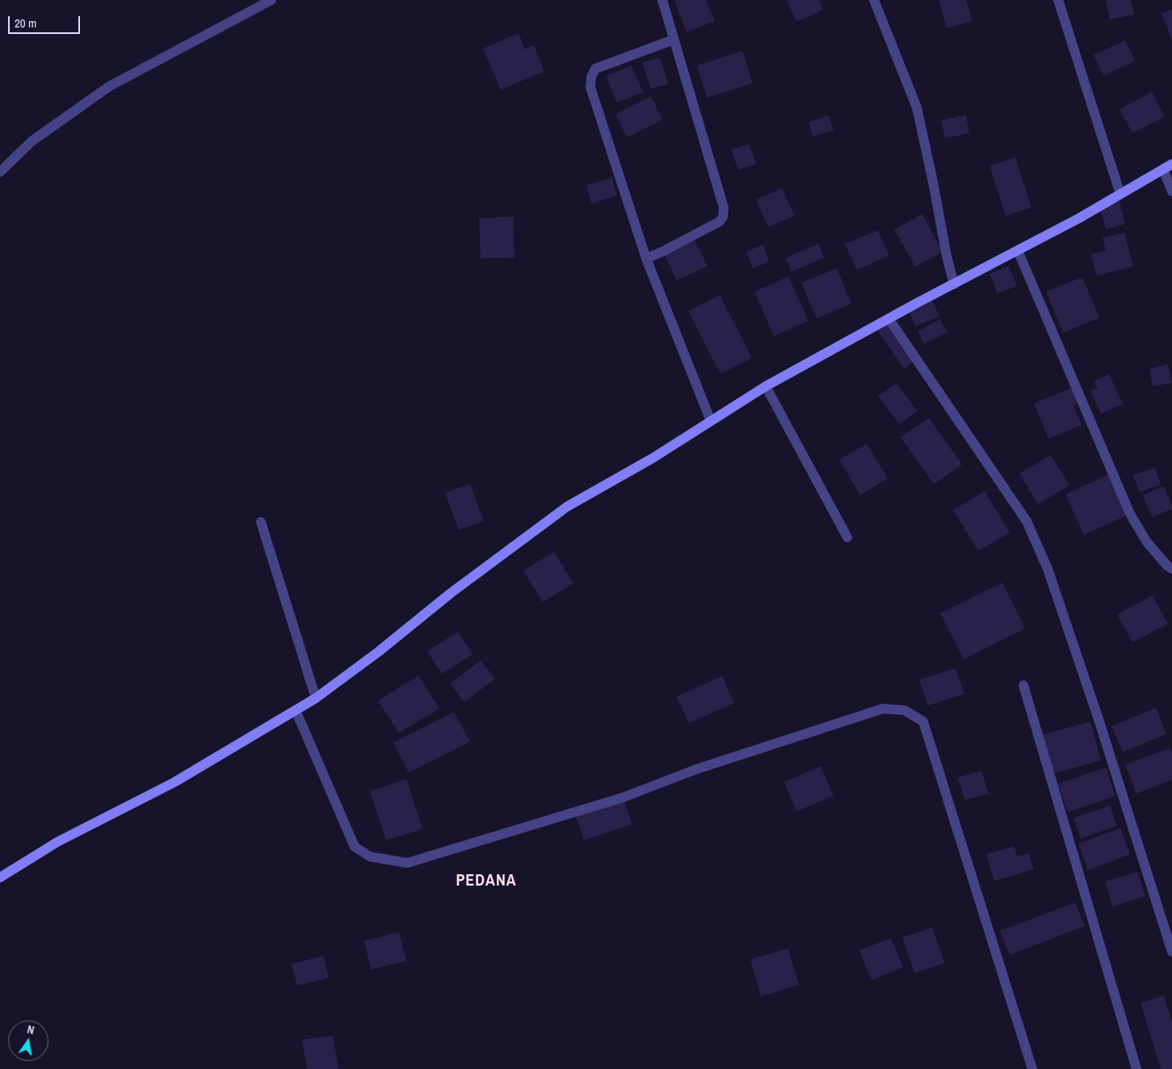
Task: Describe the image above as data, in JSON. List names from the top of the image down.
{
  "districts": ["PEDANA"],
  "scale_bar": "20 m",
  "north": "top"
}
